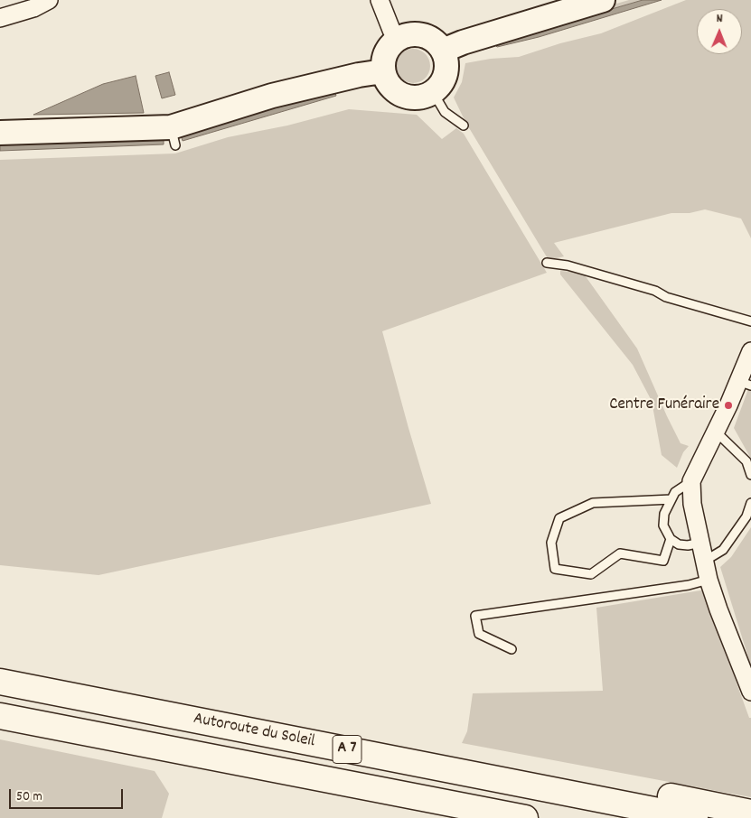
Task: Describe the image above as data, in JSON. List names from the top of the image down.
{
  "streets": {
    "highway": ["Autoroute du Soleil", "A 7"]
  },
  "places": ["Centre Funéraire"],
  "scale_bar": "50 m",
  "north": "top"
}
